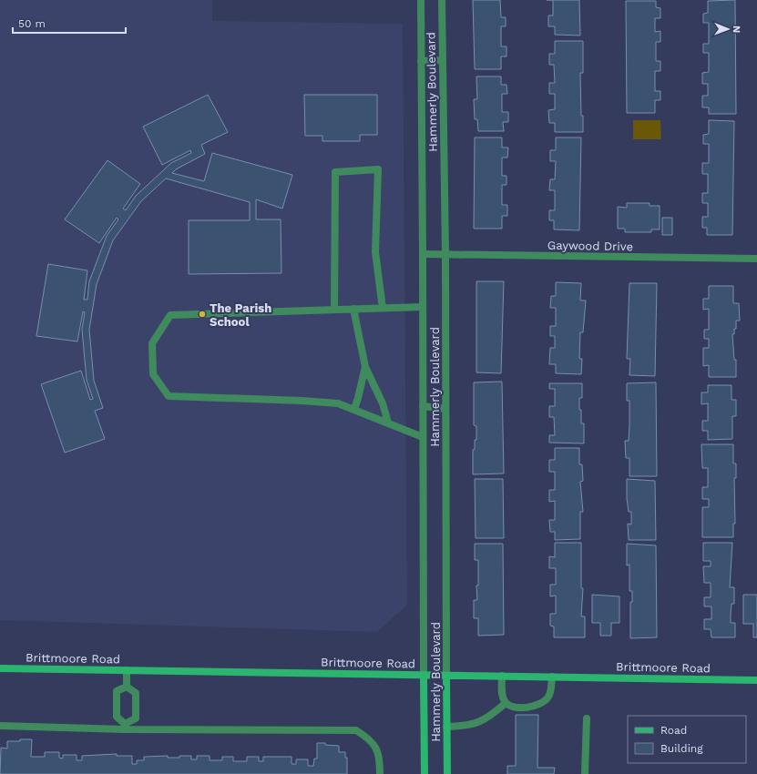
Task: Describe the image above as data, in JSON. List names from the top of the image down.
{
  "streets": {
    "main road": ["Hammerly Boulevard", "Brittmoore Road"],
    "street": ["Gaywood Drive"]
  },
  "crossings": [
    ["Hammerly Boulevard", "Gaywood Drive"],
    ["Hammerly Boulevard", "Brittmoore Road"]
  ],
  "places": ["The Parish School"],
  "legend": ["Road", "Building"],
  "scale_bar": "50 m",
  "north": "right"
}
